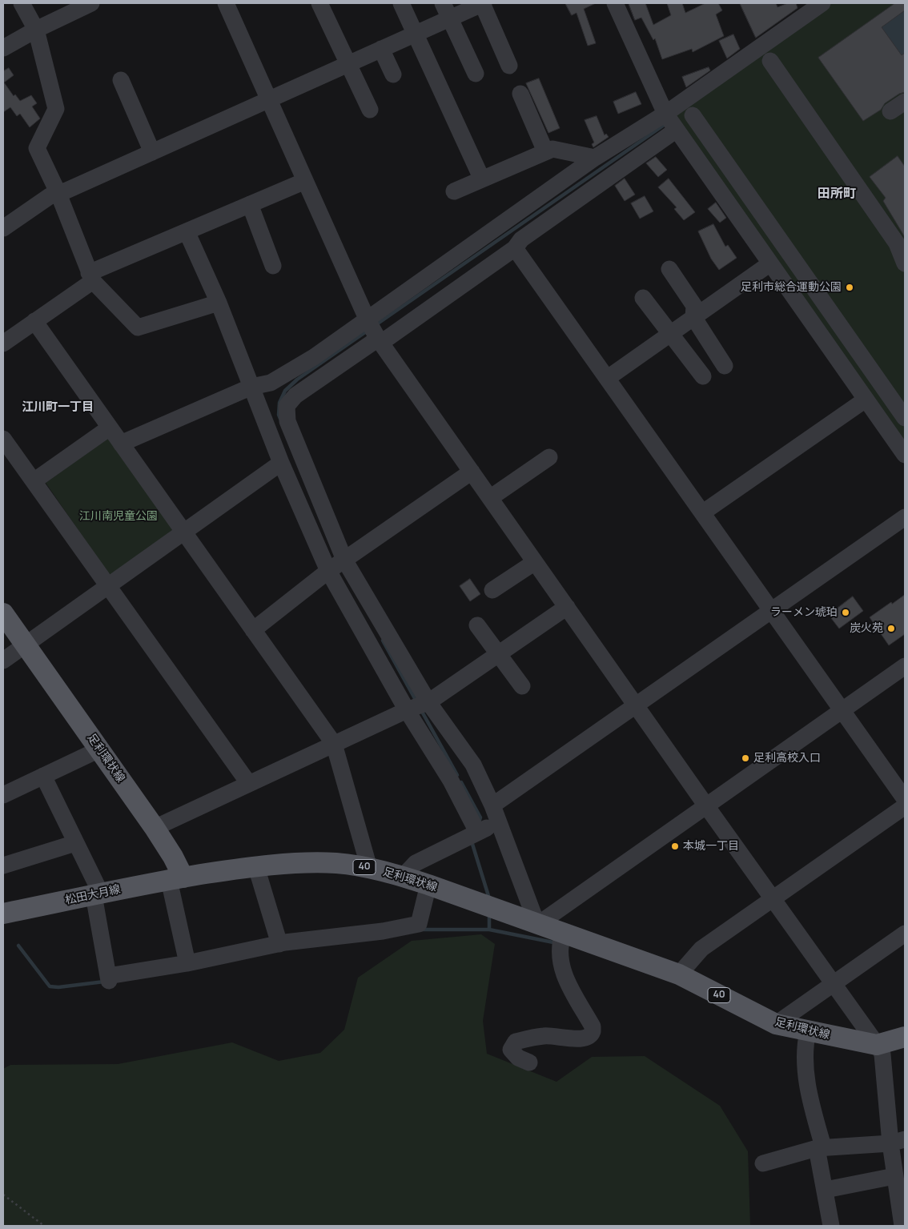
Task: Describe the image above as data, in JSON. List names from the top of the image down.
{
  "streets": {
    "main road": ["足利環状線", "40", "松田大月線"]
  },
  "crossings": [
    ["足利環状線", "松田大月線"]
  ],
  "districts": ["田所町", "江川町一丁目"],
  "parks": ["江川南児童公園"],
  "places": [
    "足利市総合運動公園",
    "ラーメン琥珀",
    "炭火苑",
    "足利高校入口",
    "本城一丁目"
  ]
}
